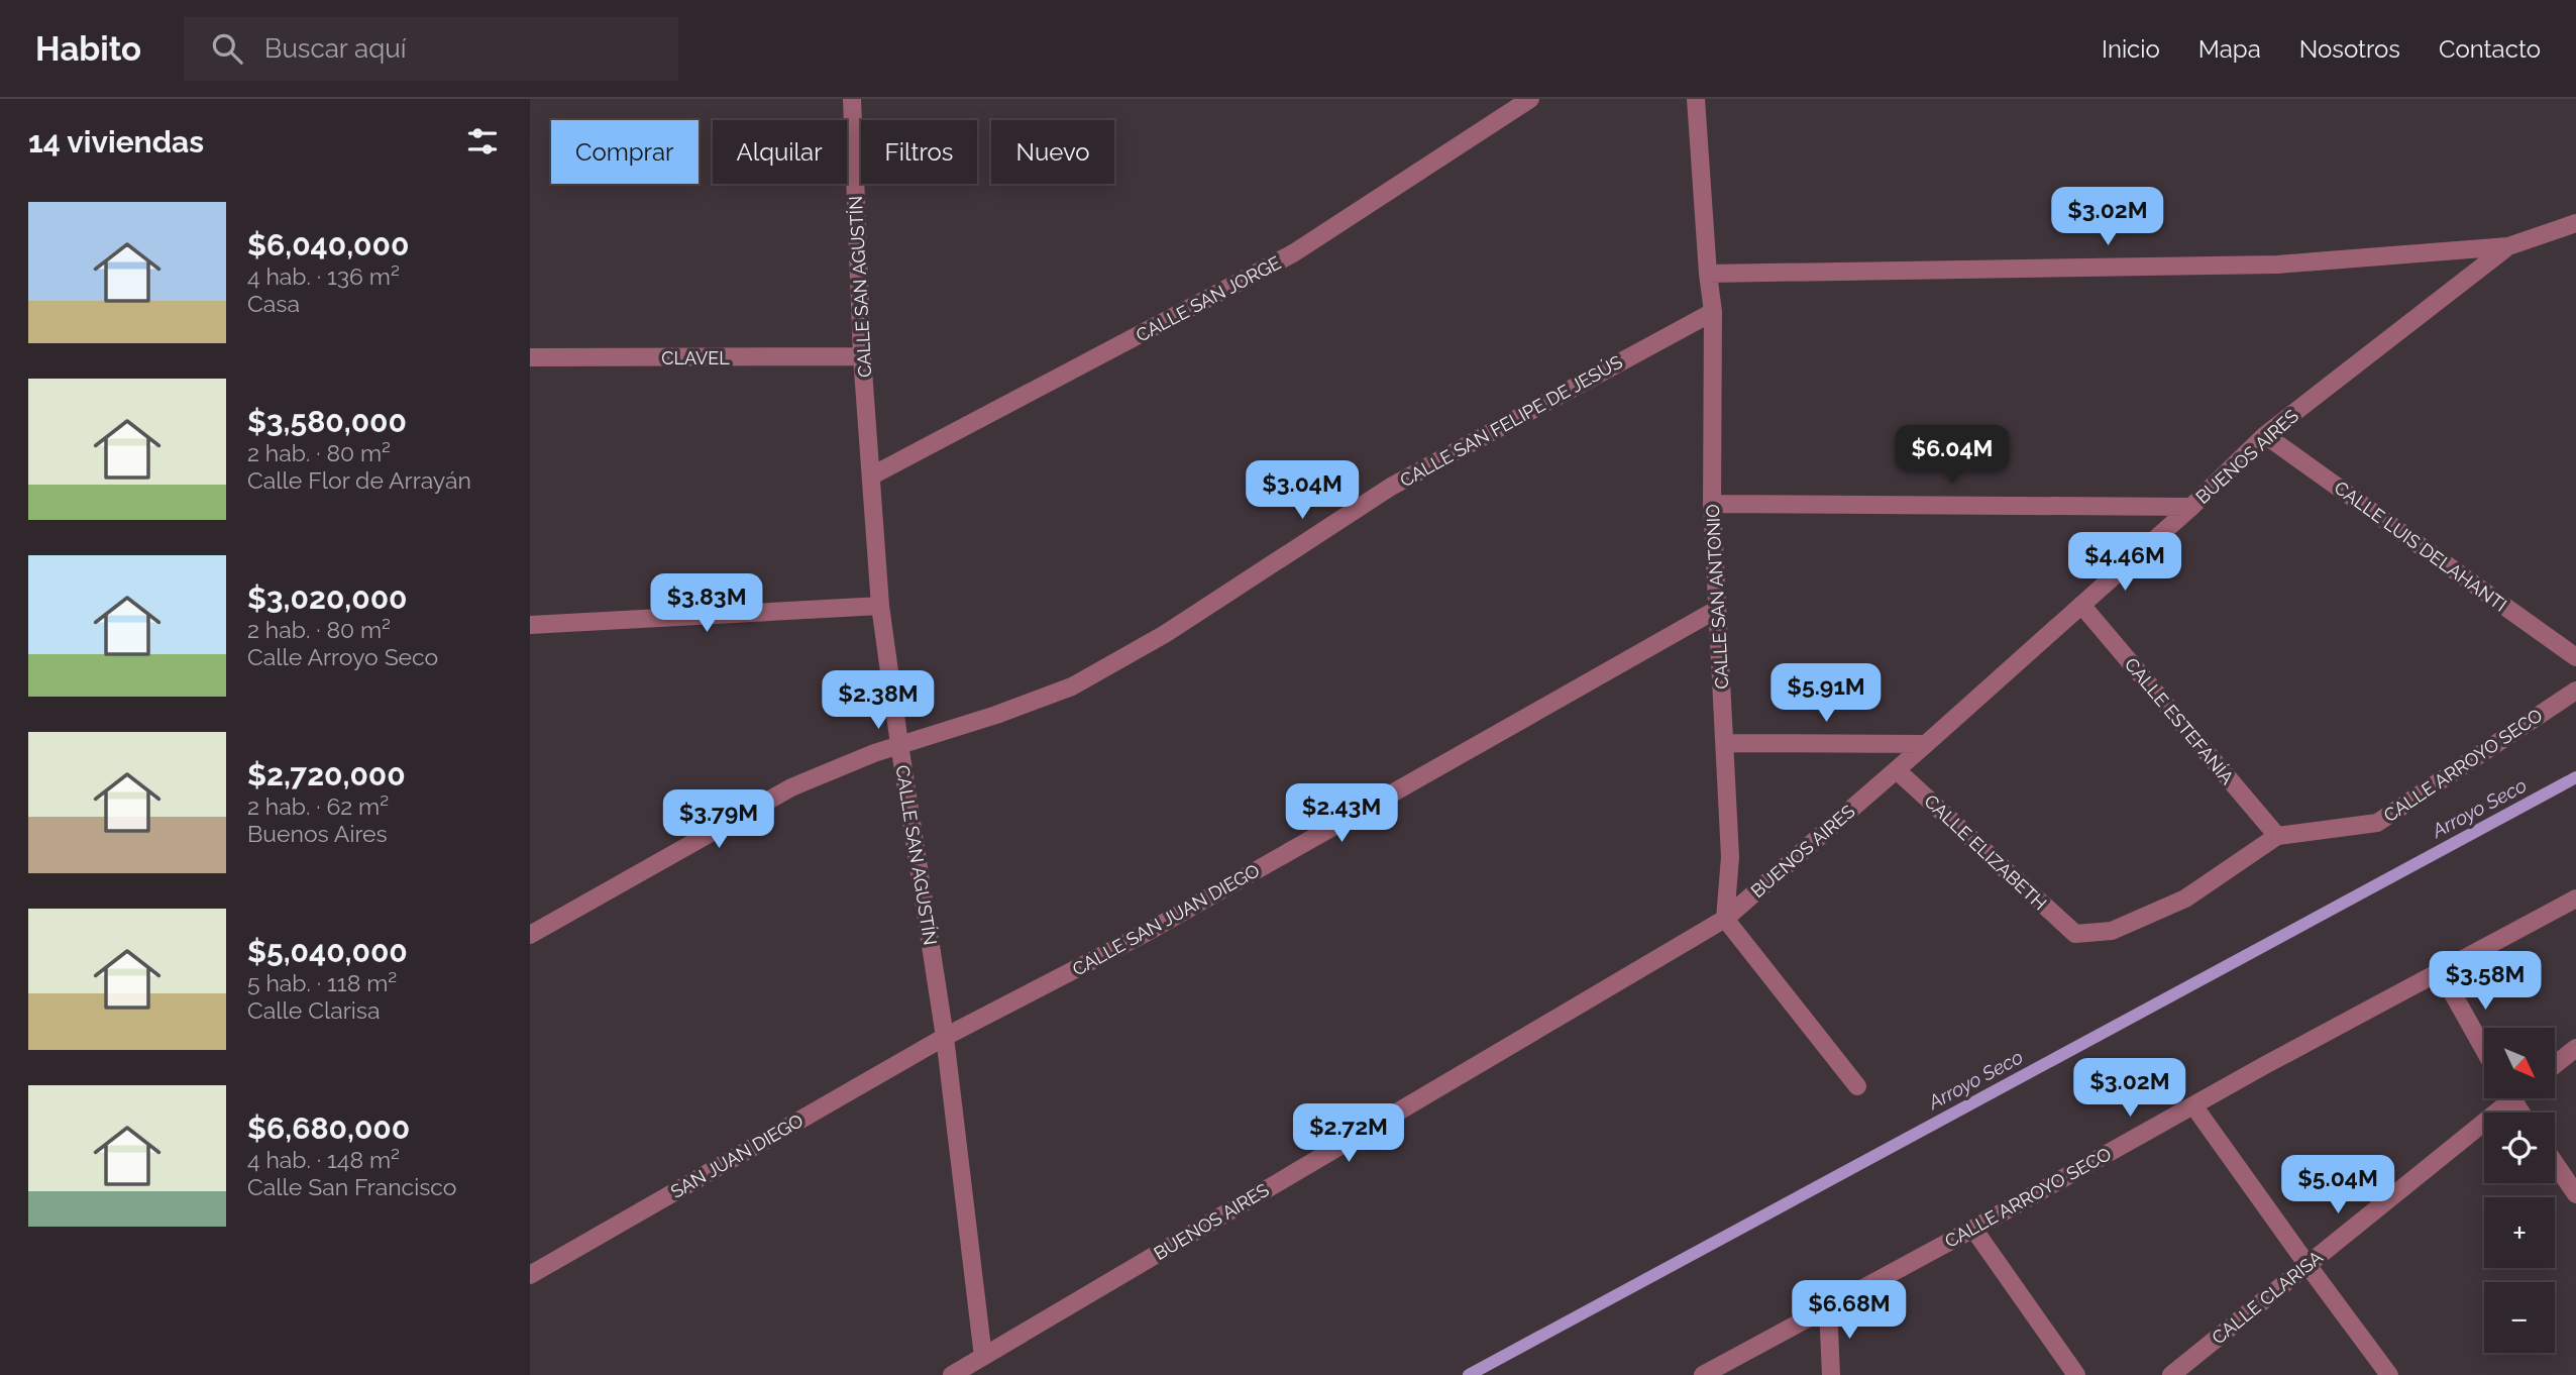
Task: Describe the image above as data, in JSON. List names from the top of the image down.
{
  "streets": {
    "street": [
      "CALLE SAN AGUSTÍN",
      "CALLE SAN JORGE",
      "CLAVEL",
      "CALLE SAN FELIPE DE JESÚS",
      "BUENOS AIRES",
      "CALLE LUIS DELAHANTI",
      "CALLE SAN ANTONIO",
      "CALLE ESTEFANÍA",
      "CALLE ARROYO SECO",
      "CALLE ELIZABETH",
      "CALLE SAN JUAN DIEGO",
      "SAN JUAN DIEGO",
      "CALLE CLARISA"
    ]
  },
  "crossings": [
    ["CALLE SAN AGUSTÍN", "CALLE SAN JORGE"],
    ["CALLE SAN AGUSTÍN", "CLAVEL"],
    ["CALLE SAN AGUSTÍN", "CALLE SAN FELIPE DE JESÚS"],
    ["CALLE SAN AGUSTÍN", "BUENOS AIRES"],
    ["CALLE SAN AGUSTÍN", "CALLE SAN JUAN DIEGO"],
    ["CALLE SAN AGUSTÍN", "SAN JUAN DIEGO"],
    ["CALLE SAN FELIPE DE JESÚS", "CALLE SAN ANTONIO"],
    ["BUENOS AIRES", "CALLE LUIS DELAHANTI"],
    ["BUENOS AIRES", "CALLE SAN ANTONIO"],
    ["BUENOS AIRES", "CALLE ESTEFANÍA"],
    ["BUENOS AIRES", "CALLE ELIZABETH"],
    ["CALLE SAN ANTONIO", "CALLE SAN JUAN DIEGO"],
    ["CALLE ESTEFANÍA", "CALLE ARROYO SECO"],
    ["CALLE ARROYO SECO", "CALLE ELIZABETH"],
    ["CALLE SAN JUAN DIEGO", "SAN JUAN DIEGO"]
  ],
  "water": ["Arroyo Seco"],
  "north": "bottom right",
  "page": {
    "header": "Habito",
    "search": "Buscar aquí",
    "nav": [
      "Inicio",
      "Mapa",
      "Nosotros",
      "Contacto"
    ],
    "heading": "14 viviendas",
    "chip": [
      "Comprar",
      "Alquilar",
      "Filtros",
      "Nuevo"
    ],
    "list": [
      {
        "name": "$6,040,000",
        "note": "4 hab. · 136 m² · Casa"
      },
      {
        "name": "$3,580,000",
        "note": "2 hab. · 80 m² · Calle Flor de Arrayán"
      },
      {
        "name": "$3,020,000",
        "note": "2 hab. · 80 m² · Calle Arroyo Seco"
      },
      {
        "name": "$2,720,000",
        "note": "2 hab. · 62 m² · Buenos Aires"
      },
      {
        "name": "$5,040,000",
        "note": "5 hab. · 118 m² · Calle Clarisa"
      },
      {
        "name": "$6,680,000",
        "note": "4 hab. · 148 m² · Calle San Francisco"
      }
    ],
    "price": [
      "$3.02M",
      "$6.04M",
      "$3.04M",
      "$4.46M",
      "$3.83M",
      "$5.91M",
      "$2.38M",
      "$2.43M",
      "$3.79M",
      "$3.58M",
      "$3.02M",
      "$2.72M",
      "$5.04M",
      "$6.68M"
    ],
    "map_buttons": ["+", "−"]
  }
}
